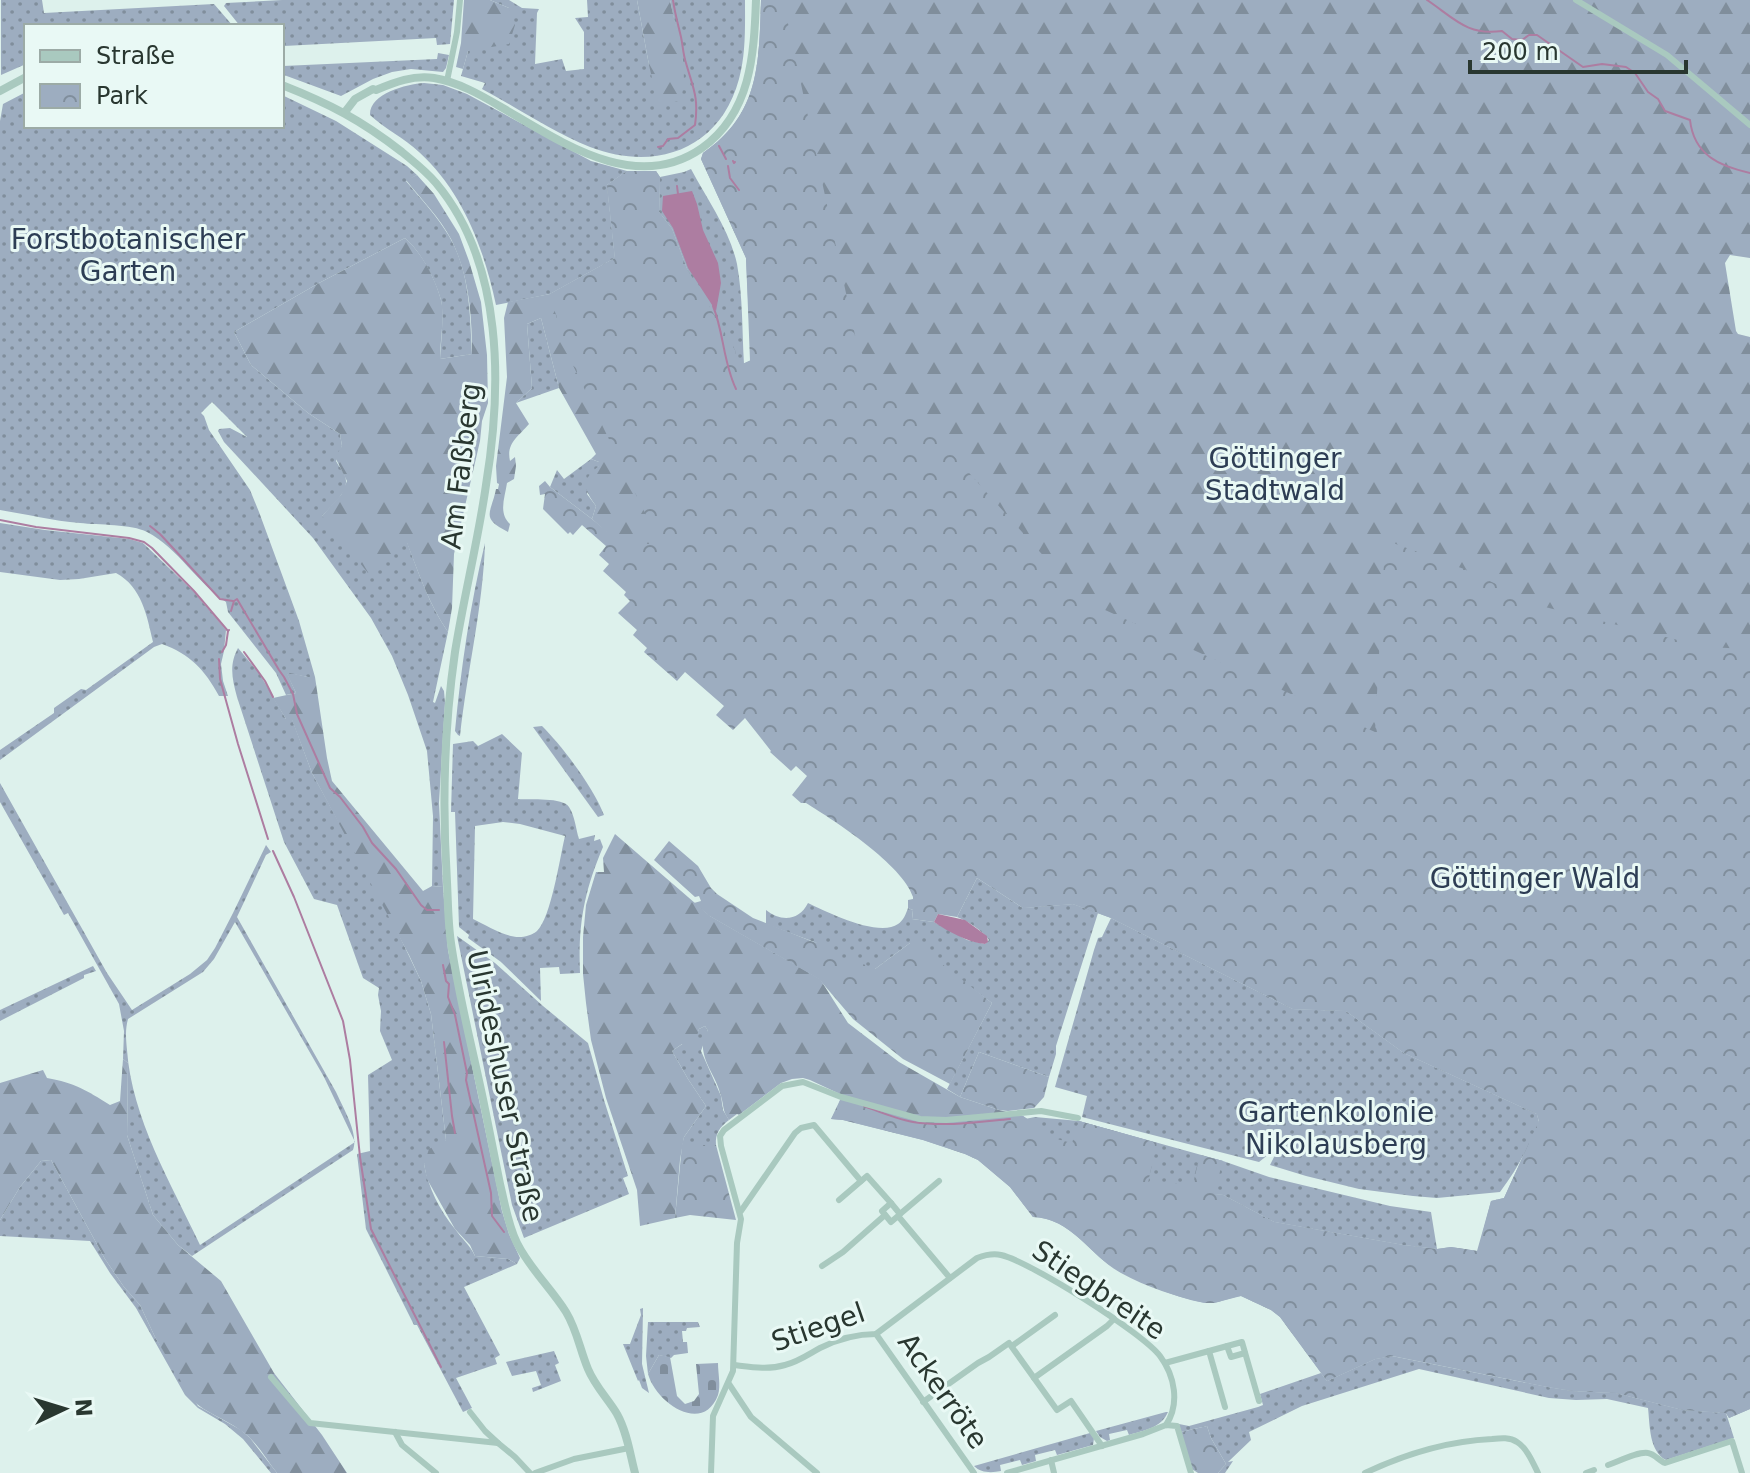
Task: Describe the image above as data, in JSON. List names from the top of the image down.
{
  "streets": {
    "street": [
      "Am Faßberg",
      "Ulrideshuser Straße",
      "Stiegbreite",
      "Stiegel",
      "Ackerröte"
    ]
  },
  "crossings": [
    ["Am Faßberg", "Ulrideshuser Straße"],
    ["Stiegbreite", "Stiegel"],
    ["Stiegel", "Ackerröte"]
  ],
  "parks": [
    "Forstbotanischer Garten",
    "Göttinger Stadtwald",
    "Göttinger Wald",
    "Gartenkolonie Nikolausberg"
  ],
  "legend": ["Straße", "Park"],
  "scale_bar": "200 m",
  "north": "right"
}
